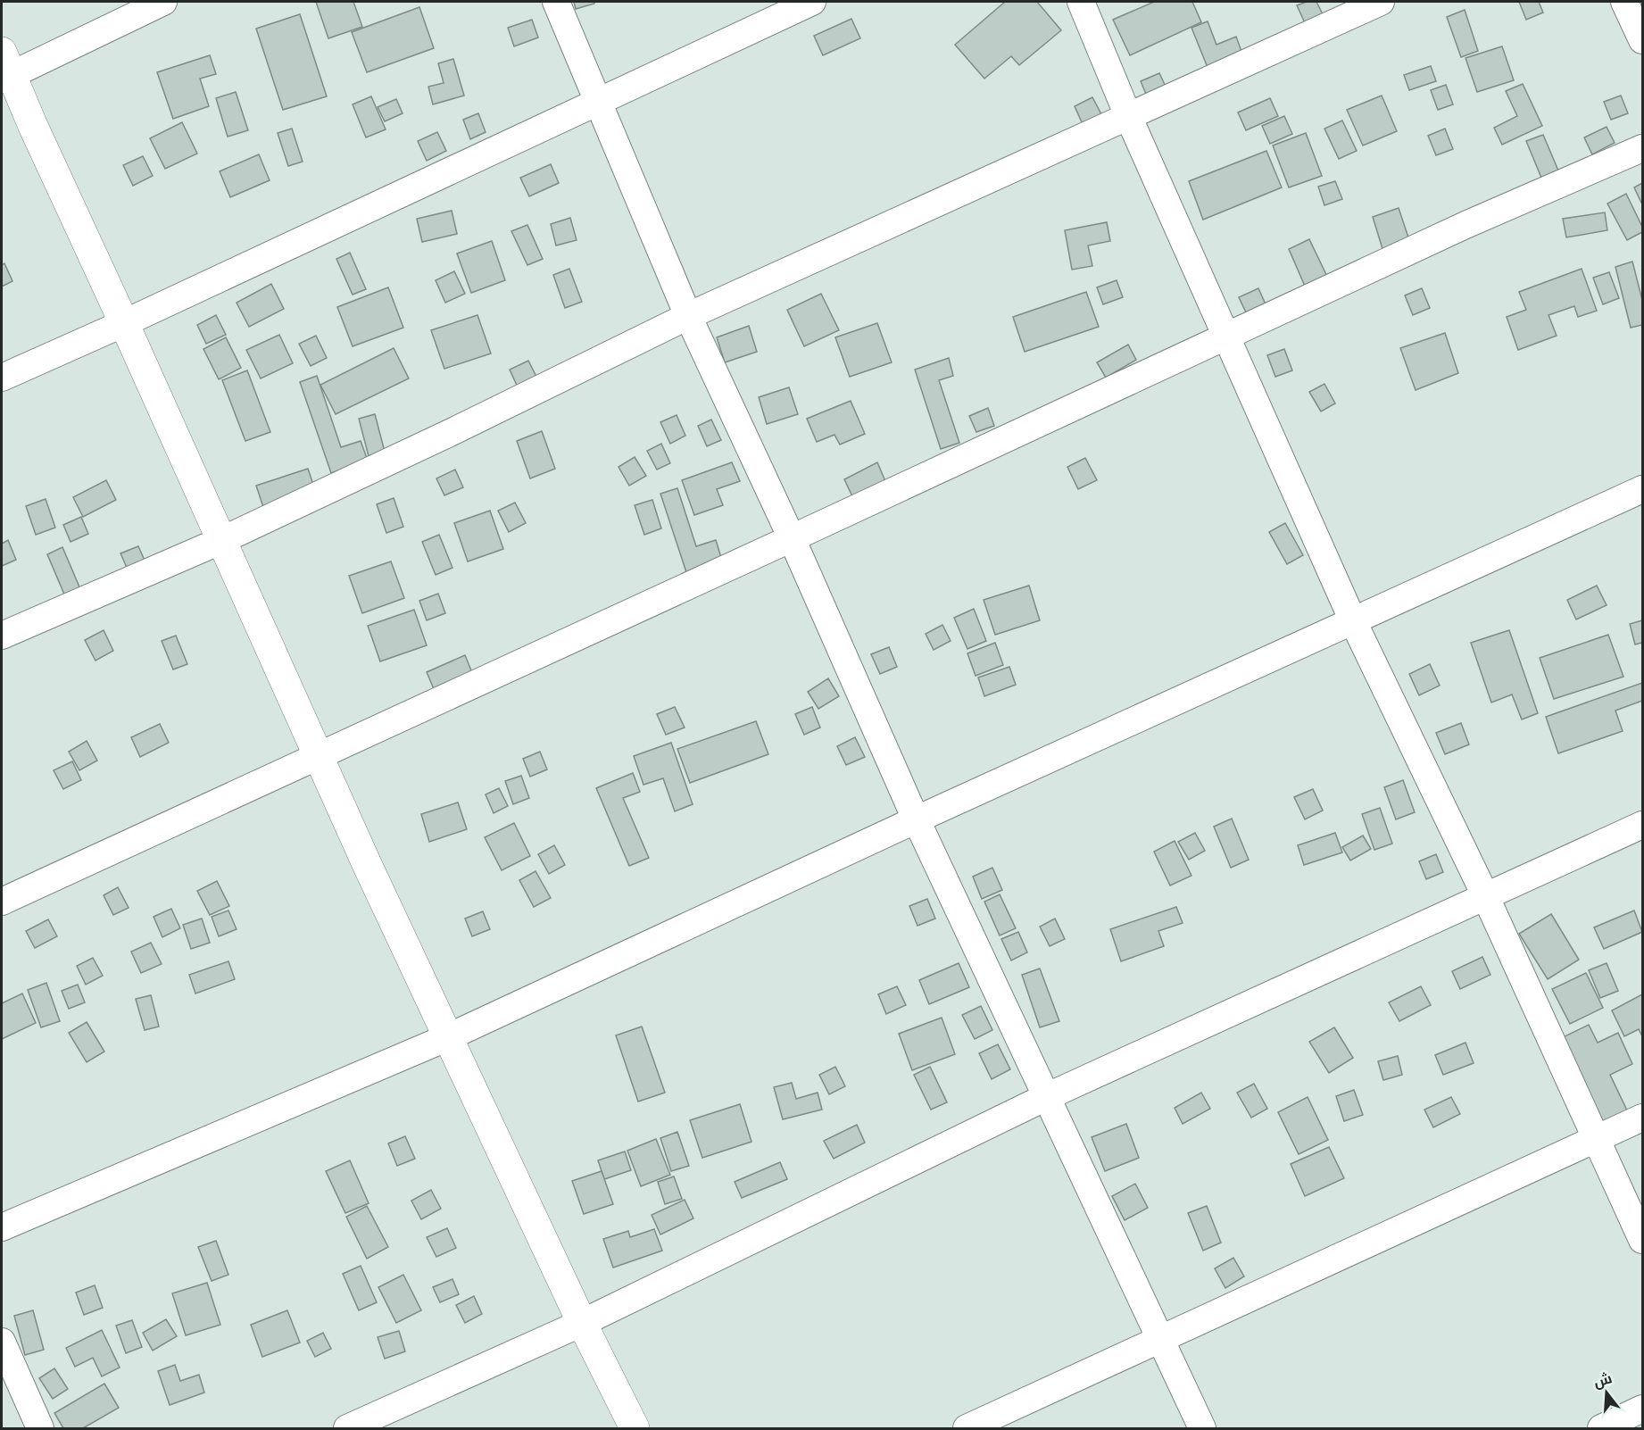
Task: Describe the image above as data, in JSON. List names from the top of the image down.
{
  "north": "top"
}
